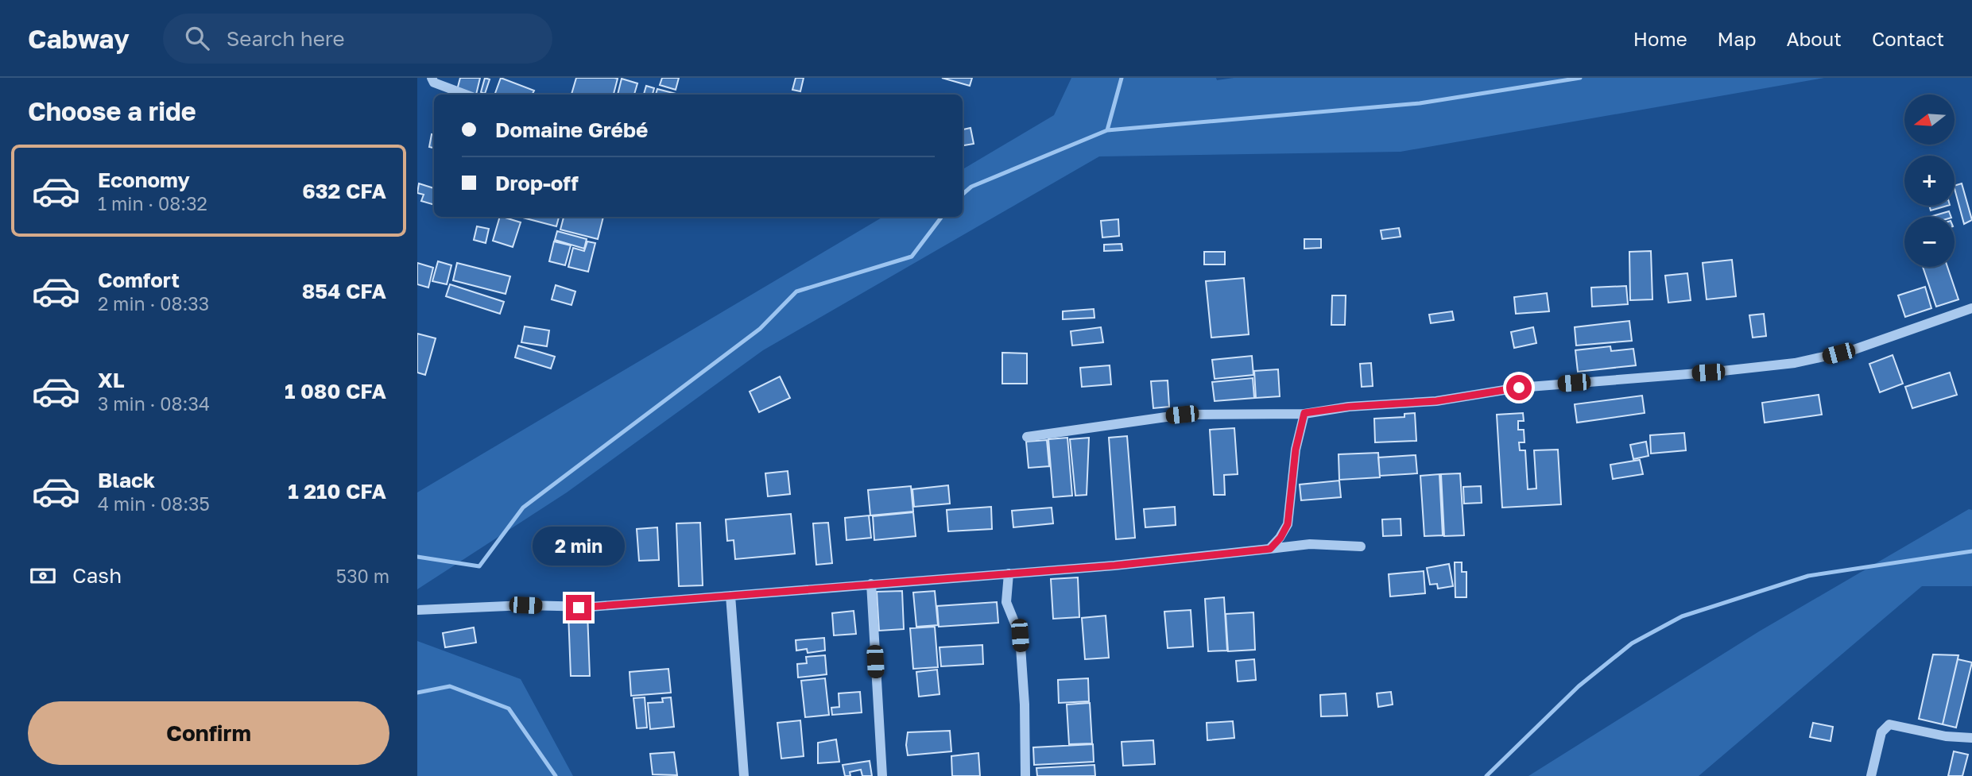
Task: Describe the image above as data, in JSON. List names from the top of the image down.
{
  "north": "left",
  "page": {
    "header": "Cabway",
    "search": "Search here",
    "nav": [
      "Home",
      "Map",
      "About",
      "Contact"
    ],
    "heading": "Choose a ride",
    "map_buttons": ["+", "−"],
    "banner": ["Domaine Grébé", "Drop-off"],
    "list": [
      {
        "name": "Economy",
        "note": "1 min · 08:32",
        "value": "632 CFA"
      },
      {
        "name": "Comfort",
        "note": "2 min · 08:33",
        "value": "854 CFA"
      },
      {
        "name": "XL",
        "note": "3 min · 08:34",
        "value": "1 080 CFA"
      },
      {
        "name": "Black",
        "note": "4 min · 08:35",
        "value": "1 210 CFA"
      }
    ],
    "bubble": "2 min",
    "pay": ["Cash", "530 m"],
    "buttons": "Confirm"
  }
}
